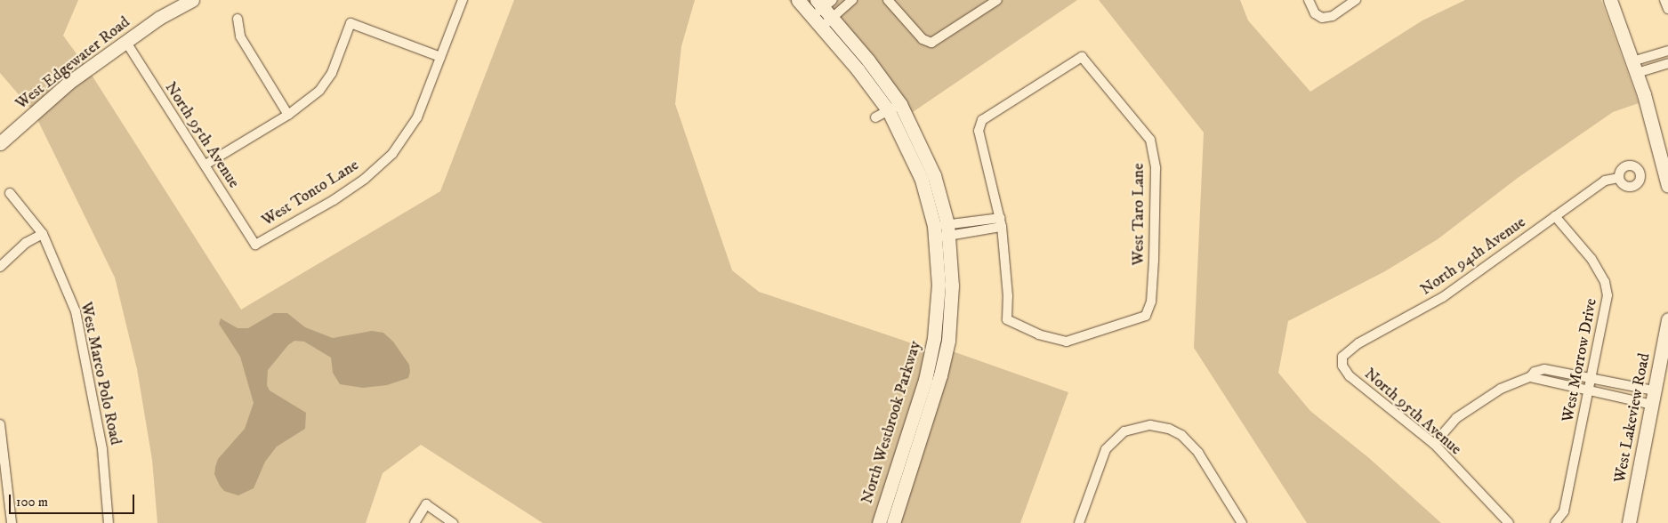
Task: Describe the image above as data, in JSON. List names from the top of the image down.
{
  "streets": {
    "street": [
      "West Edgewater Road",
      "North 95th Avenue",
      "West Tonto Lane",
      "West Taro Lane",
      "North 94th Avenue",
      "West Morrow Drive",
      "West Marco Polo Road",
      "West Lakeview Road",
      "North Westbrook Parkway"
    ]
  },
  "crossings": [
    ["West Edgewater Road", "North 95th Avenue"],
    ["North 95th Avenue", "West Tonto Lane"],
    ["North 95th Avenue", "North 94th Avenue"],
    ["North 94th Avenue", "West Morrow Drive"]
  ],
  "scale_bar": "100 m"
}
